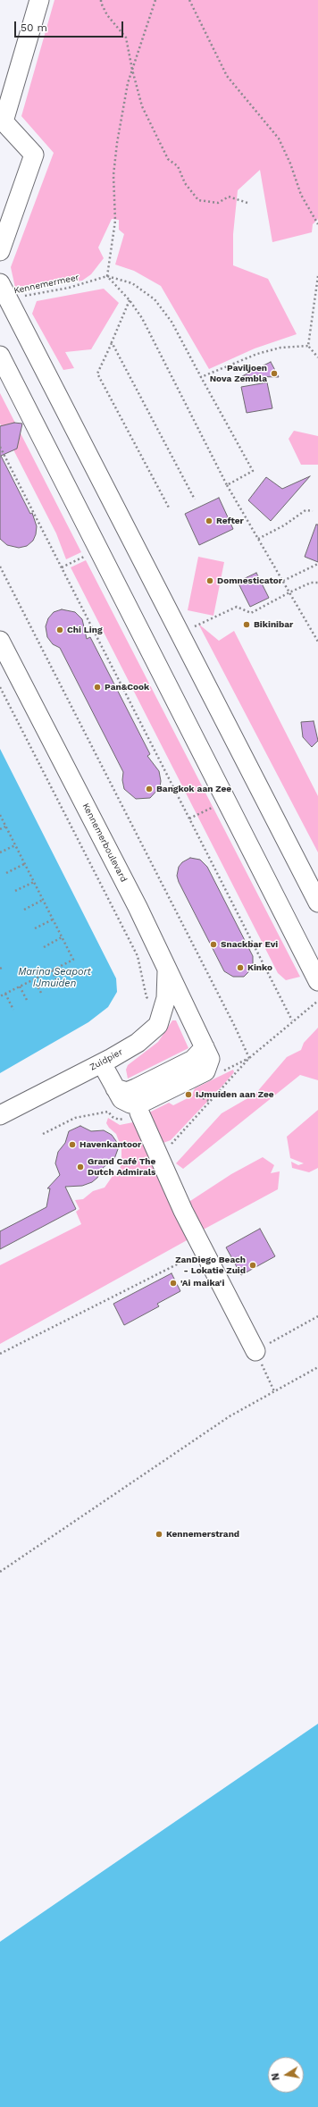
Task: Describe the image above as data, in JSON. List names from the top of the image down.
{
  "streets": {
    "street": ["Kennemerboulevard", "Zuidpier"],
    "path": ["Kennemermeer"]
  },
  "crossings": [
    ["Kennemerboulevard", "Zuidpier"]
  ],
  "water": ["Marina Seaport IJmuiden"],
  "places": [
    "Paviljoen Nova Zembla",
    "Refter",
    "Domnesticator",
    "Bikinibar",
    "Chi Ling",
    "Pan&Cook",
    "Bangkok aan Zee",
    "Snackbar Evi",
    "Kinko",
    "IJmuiden aan Zee",
    "Havenkantoor",
    "Grand Café The Dutch Admirals",
    "ZanDiego Beach - Lokatie Zuid",
    "'Ai maika'i",
    "Kennemerstrand"
  ],
  "scale_bar": "50 m",
  "north": "left"
}
